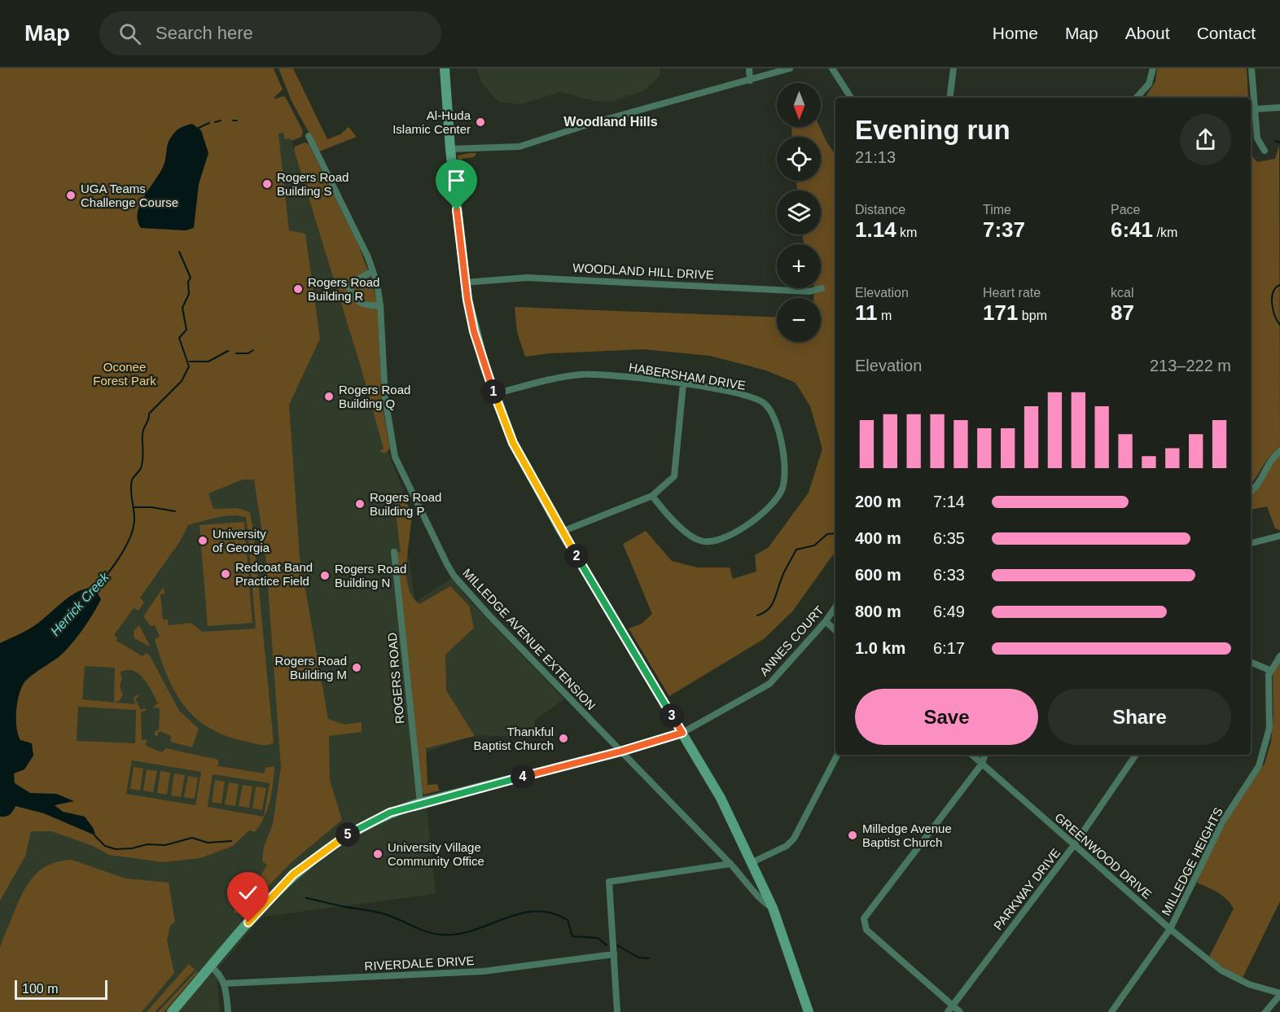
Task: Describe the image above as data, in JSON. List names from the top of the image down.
{
  "streets": {
    "street": [
      "WOODLAND HILL DRIVE",
      "HABERSHAM DRIVE",
      "MILLEDGE AVENUE EXTENSION",
      "ANNES COURT",
      "ROGERS ROAD",
      "GREENWOOD DRIVE",
      "MILLEDGE HEIGHTS",
      "PARKWAY DRIVE",
      "RIVERDALE DRIVE"
    ]
  },
  "crossings": [
    ["GREENWOOD DRIVE", "MILLEDGE HEIGHTS"],
    ["GREENWOOD DRIVE", "PARKWAY DRIVE"]
  ],
  "districts": ["Woodland Hills"],
  "water": ["Herrick Creek"],
  "parks": ["Oconee Forest Park"],
  "places": [
    "Al-Huda Islamic Center",
    "Rogers Road Building S",
    "UGA Teams Challenge Course",
    "Rogers Road Building R",
    "Rogers Road Building Q",
    "Rogers Road Building P",
    "University of Georgia",
    "Redcoat Band Practice Field",
    "Rogers Road Building N",
    "Rogers Road Building M",
    "Thankful Baptist Church",
    "Milledge Avenue Baptist Church",
    "University Village Community Office"
  ],
  "scale_bar": "100 m",
  "north": "bottom",
  "page": {
    "header": "Map",
    "search": "Search here",
    "nav": [
      "Home",
      "Map",
      "About",
      "Contact"
    ],
    "map_buttons": ["+", "−"],
    "heading": ["Evening run", "21:13"],
    "stats": [
      ["Distance", "1.14 km"],
      ["Time", "7:37"],
      ["Pace", "6:41 /km"],
      ["Elevation", "11 m"],
      ["Heart rate", "171 bpm"],
      ["kcal", "87"]
    ],
    "chart": ["Elevation", "213–222 m"],
    "pins": [
      "1",
      "2",
      "3",
      "4",
      "5"
    ],
    "list": [
      {
        "name": "200 m",
        "note": "7:14"
      },
      {
        "name": "400 m",
        "note": "6:35"
      },
      {
        "name": "600 m",
        "note": "6:33"
      },
      {
        "name": "800 m",
        "note": "6:49"
      },
      {
        "name": "1.0 km",
        "note": "6:17"
      }
    ],
    "buttons": ["Save", "Share"],
    "scale": "100 m"
  }
}
